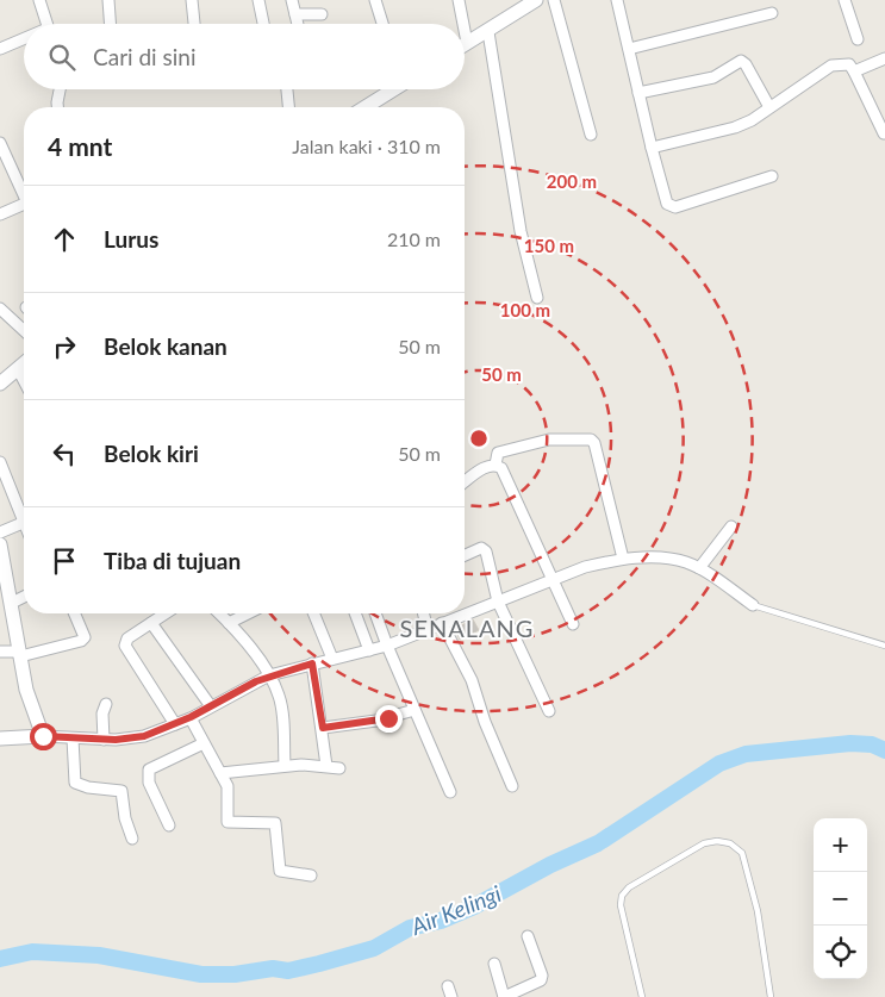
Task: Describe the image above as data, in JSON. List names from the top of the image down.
{
  "districts": ["SENALANG"],
  "water": ["Air Kelingi"],
  "page": {
    "search": "Cari di sini",
    "heading": ["4 mnt", "Jalan kaki · 310 m"],
    "list": [
      ["Lurus", "210 m"],
      ["Belok kanan", "50 m"],
      ["Belok kiri", "50 m"],
      "Tiba di tujuan"
    ],
    "map_buttons": ["+", "−"]
  },
  "rings": [
    "200 m",
    "150 m",
    "100 m",
    "50 m"
  ]
}
